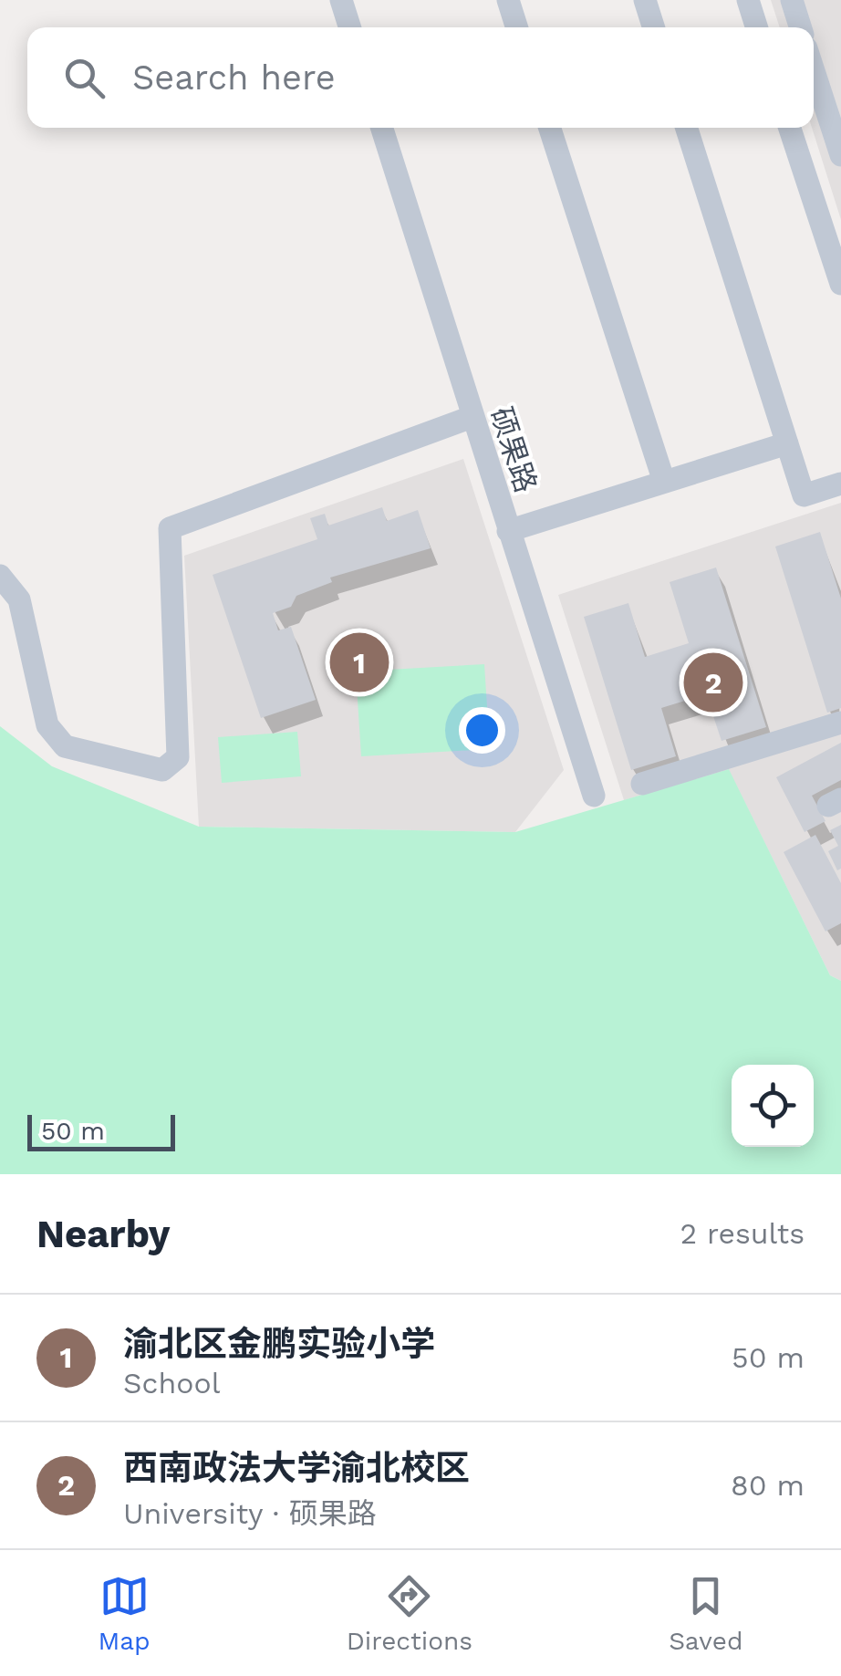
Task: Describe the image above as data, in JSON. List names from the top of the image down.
{
  "streets": {
    "street": ["硕果路"]
  },
  "scale_bar": "50 m",
  "page": {
    "search": "Search here",
    "pins": ["1", "2"],
    "scale": "50 m",
    "heading": ["Nearby", "2 results"],
    "list": [
      {
        "mark": "1",
        "name": "渝北区金鹏实验小学",
        "note": "School",
        "value": "50 m"
      },
      {
        "mark": "2",
        "name": "西南政法大学渝北校区",
        "note": "University · 硕果路",
        "value": "80 m"
      }
    ],
    "nav": ["Map", "Directions", "Saved"]
  }
}
